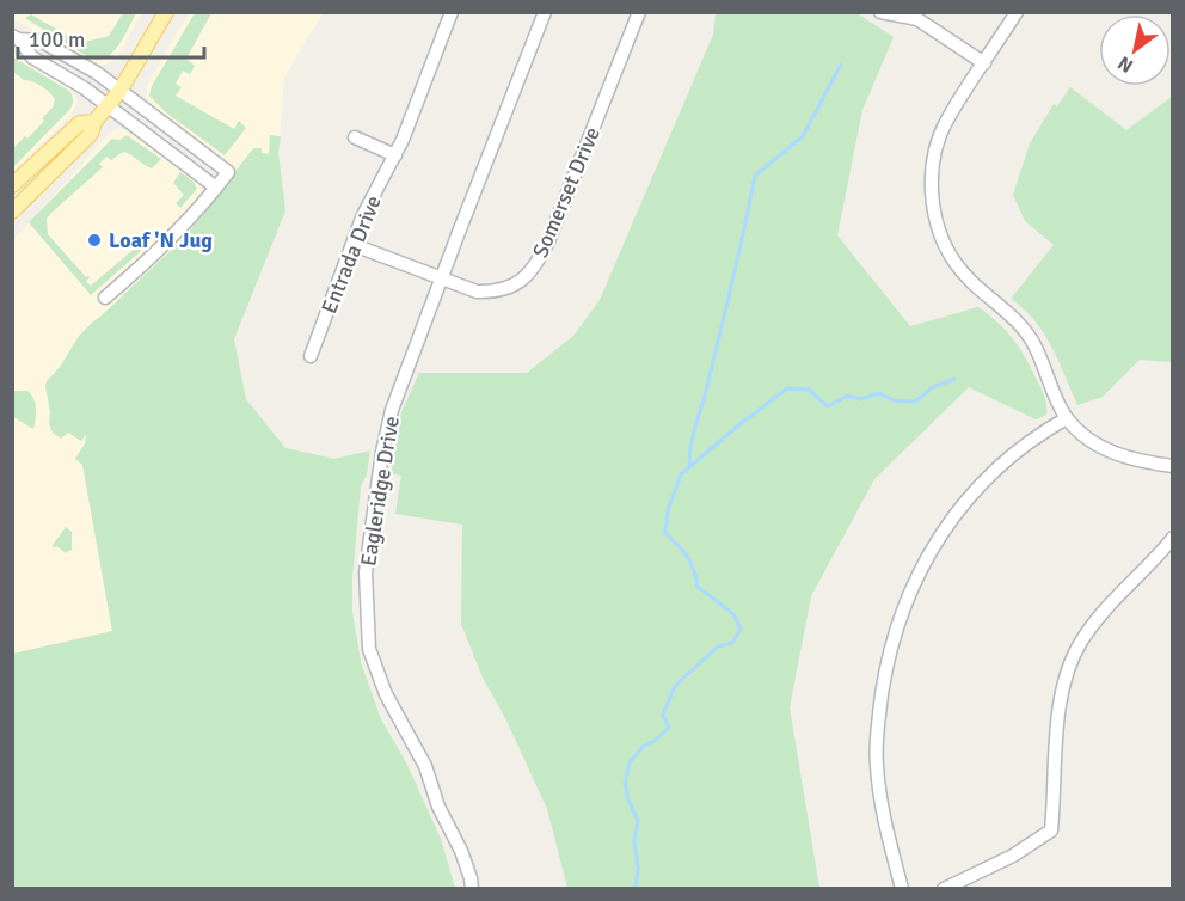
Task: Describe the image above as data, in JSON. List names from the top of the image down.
{
  "streets": {
    "street": ["Somerset Drive", "Entrada Drive", "Eagleridge Drive"]
  },
  "crossings": [
    ["Somerset Drive", "Entrada Drive"],
    ["Somerset Drive", "Eagleridge Drive"]
  ],
  "places": ["Loaf 'N Jug"],
  "scale_bar": "100 m",
  "north": "bottom left"
}
